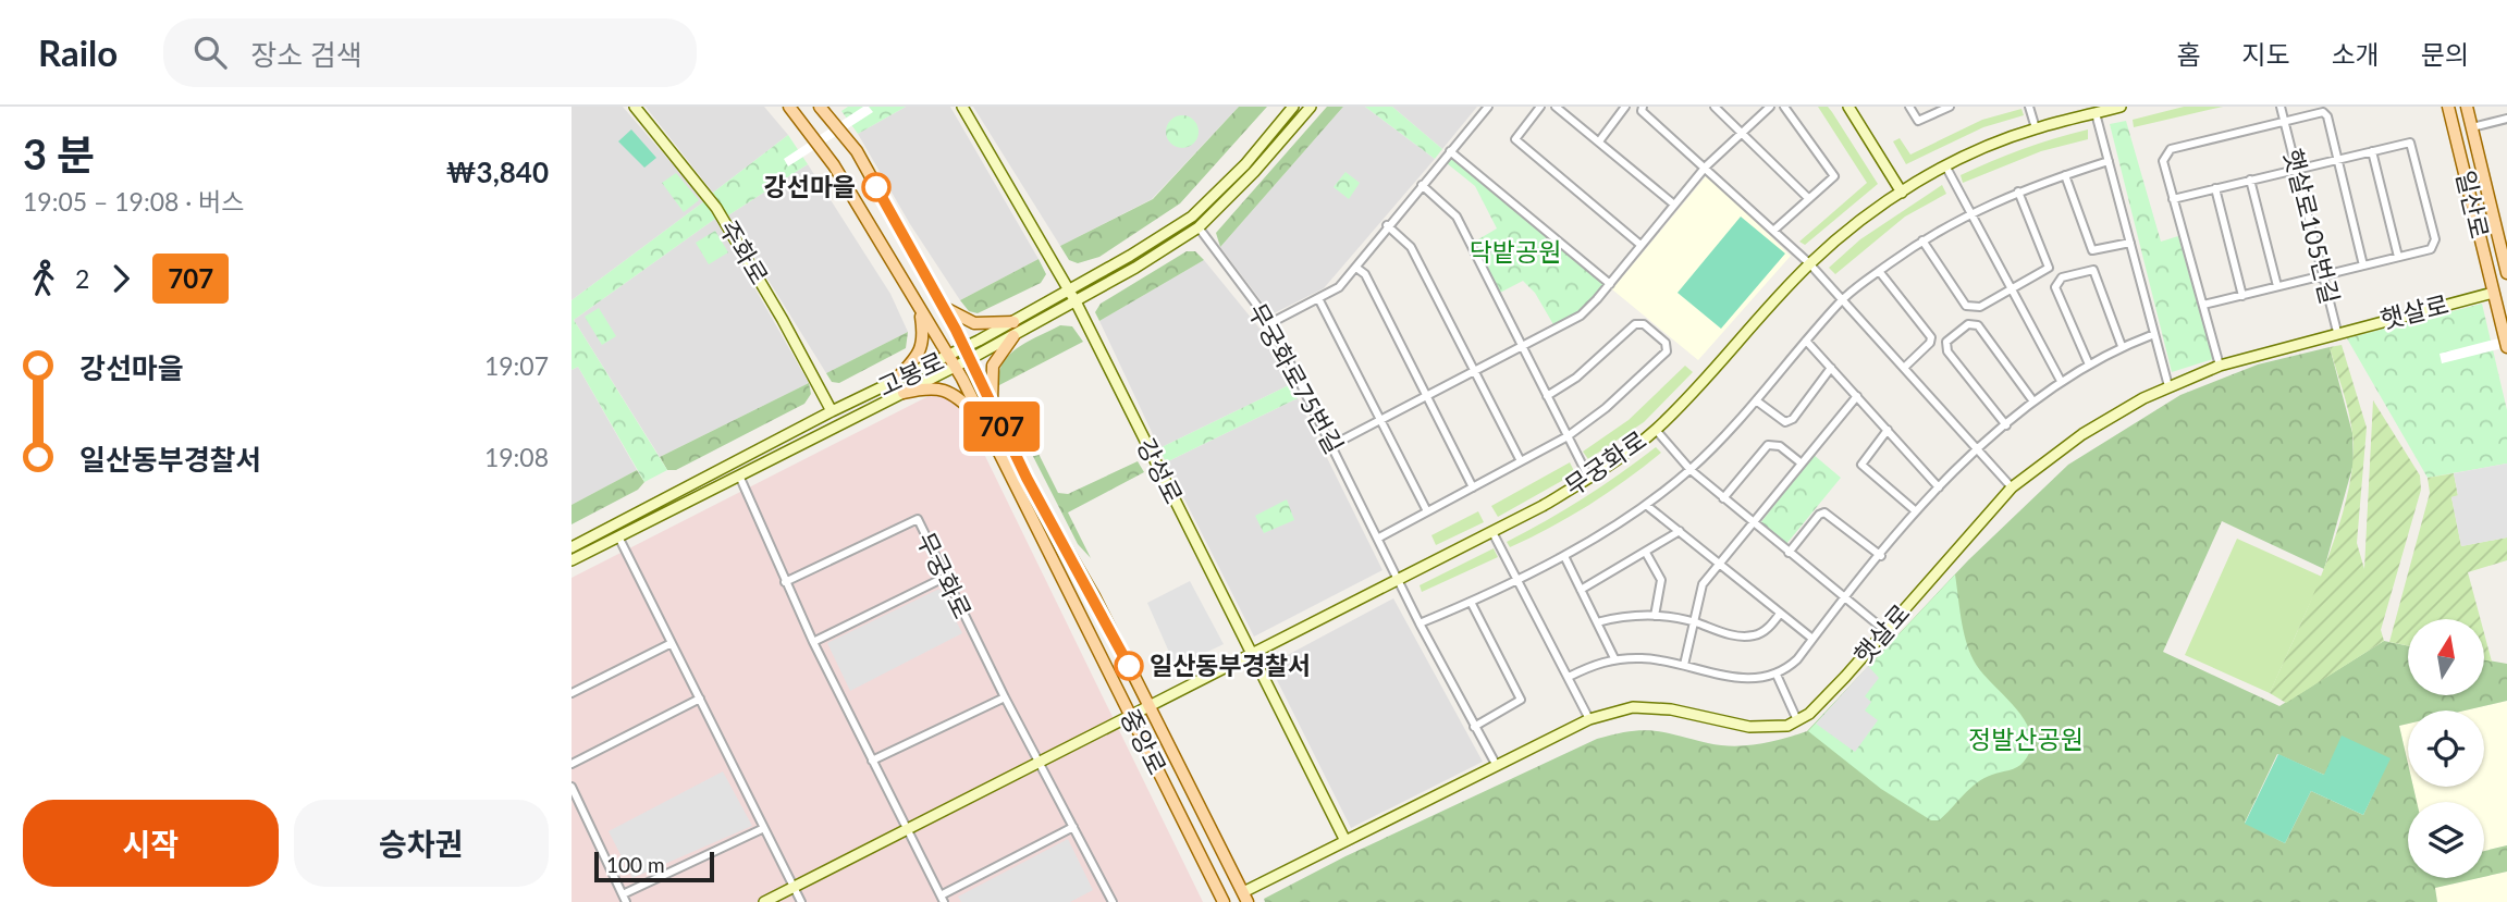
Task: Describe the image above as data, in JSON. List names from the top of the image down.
{
  "streets": {
    "main road": [
      "일산로",
      "주화로",
      "햇살로",
      "고봉로",
      "무궁화로",
      "강성로",
      "중앙로"
    ],
    "street": ["햇살로105번길", "무궁화로75번길"]
  },
  "crossings": [
    ["일산로", "햇살로"],
    ["햇살로105번길", "햇살로"],
    ["주화로", "고봉로"],
    ["고봉로", "무궁화로75번길"],
    ["고봉로", "강성로"],
    ["고봉로", "중앙로"],
    ["무궁화로75번길", "무궁화로"],
    ["무궁화로", "강성로"],
    ["무궁화로", "중앙로"]
  ],
  "parks": ["닥밭공원", "정발산공원"],
  "places": ["강선마을", "일산동부경찰서"],
  "lines": ["bus line 707"],
  "scale_bar": "100 m",
  "north": "top",
  "page": {
    "header": "Railo",
    "search": "장소 검색",
    "nav": [
      "홈",
      "지도",
      "소개",
      "문의"
    ],
    "heading": ["3 분", "19:05 – 19:08 · 버스", "₩3,840"],
    "on_map": "707",
    "legs": ["2", "707"],
    "list": [
      {
        "name": "강선마을",
        "value": "19:07"
      },
      {
        "name": "일산동부경찰서",
        "value": "19:08"
      }
    ],
    "buttons": ["시작", "승차권"],
    "scale": "100 m"
  }
}
